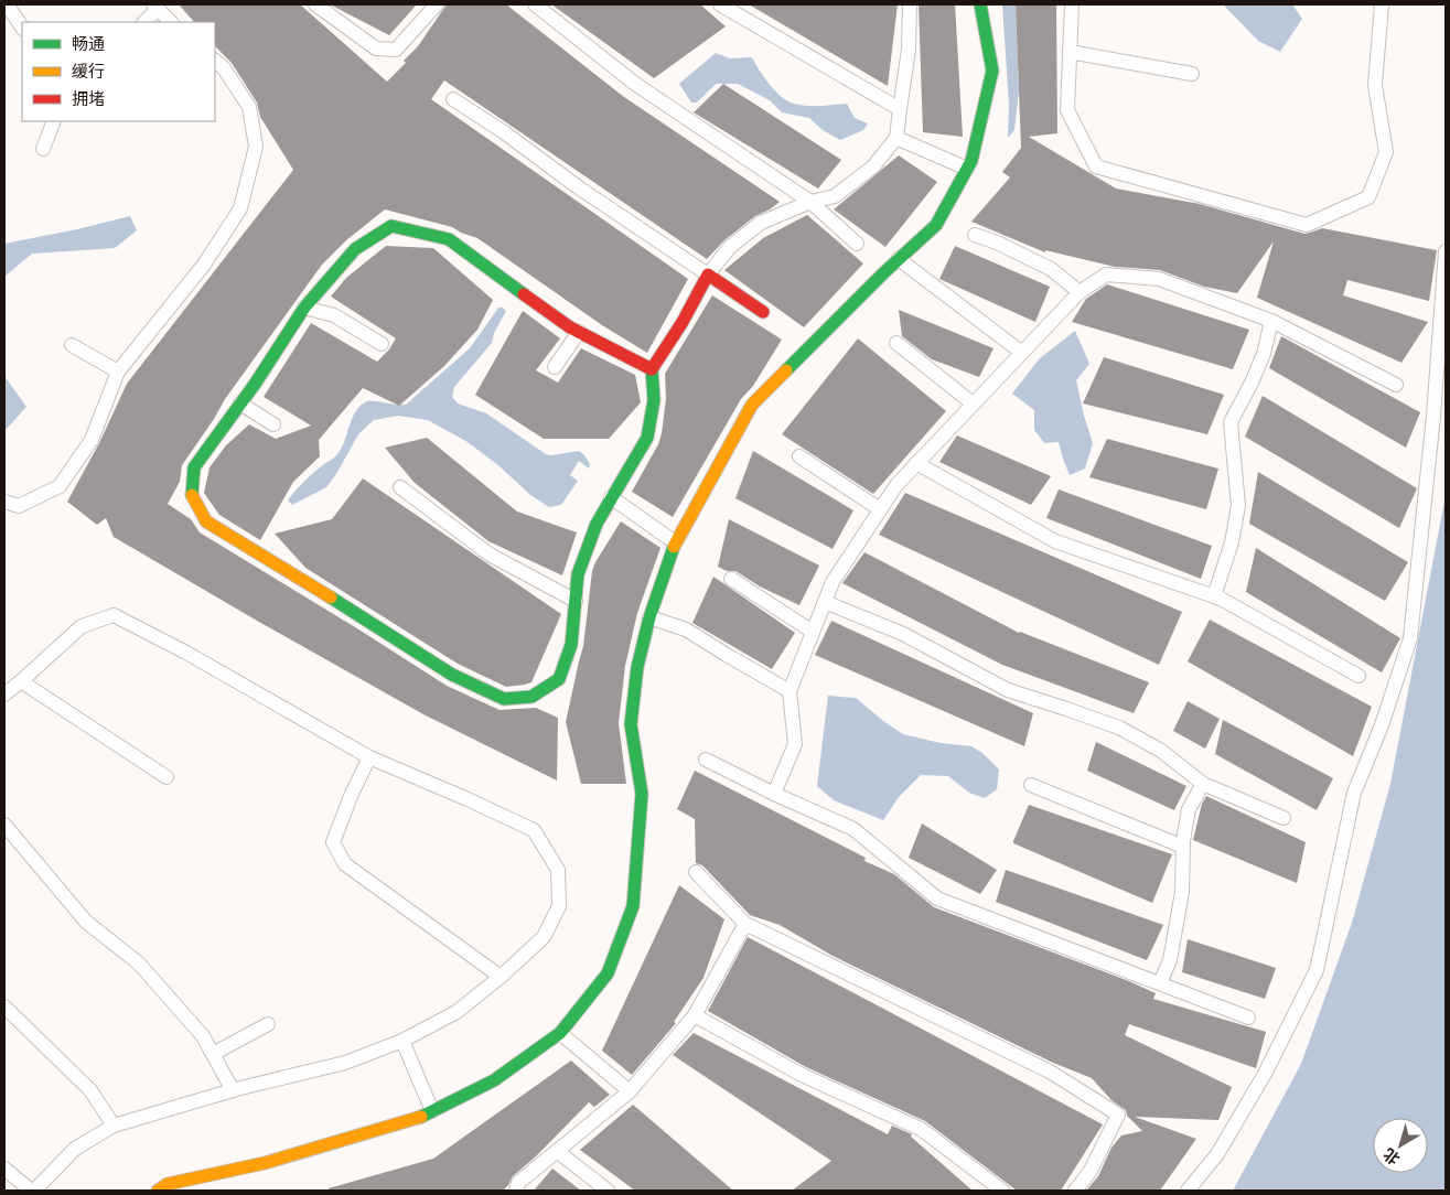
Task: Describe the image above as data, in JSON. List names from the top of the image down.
{
  "legend": ["畅通", "缓行", "拥堵"],
  "north": "bottom left"
}
